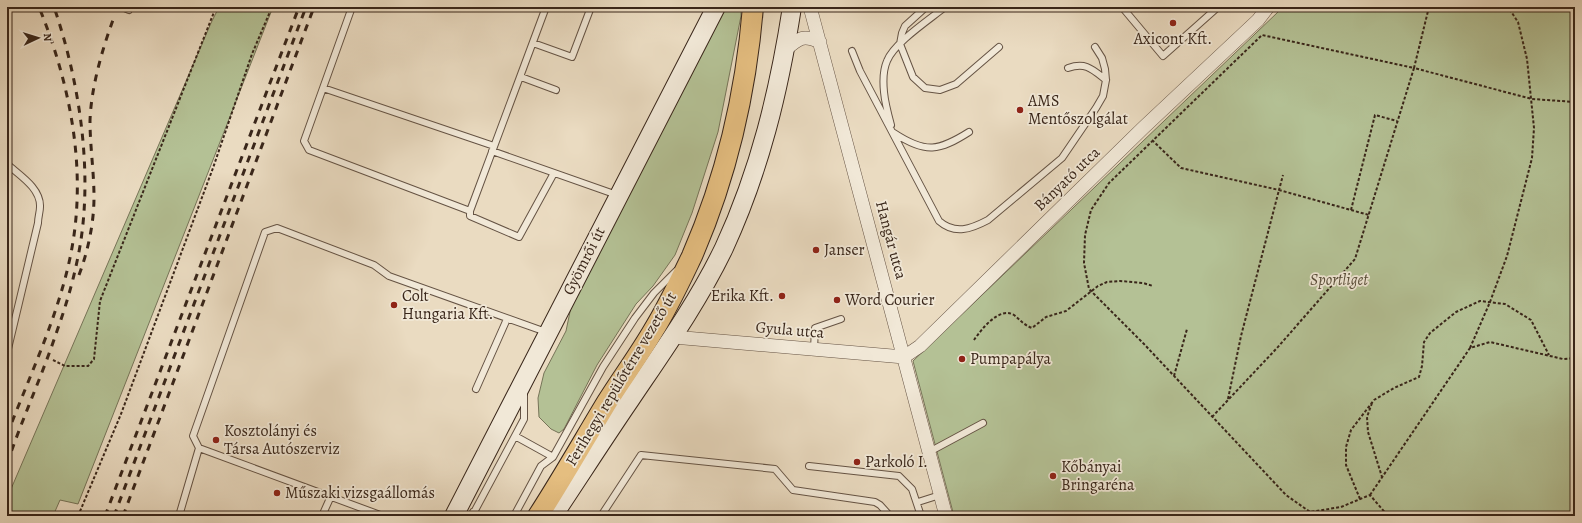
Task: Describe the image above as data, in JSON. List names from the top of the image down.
{
  "streets": {
    "main road": ["Ferihegyi repülőtérre vezető út"],
    "street": [
      "Bányató utca",
      "Hangár utca",
      "Gyömrői út",
      "Gyula utca"
    ]
  },
  "crossings": [
    ["Bányató utca", "Hangár utca"],
    ["Bányató utca", "Gyula utca"],
    ["Hangár utca", "Gyula utca"]
  ],
  "parks": ["Sportliget"],
  "places": [
    "Axicont Kft.",
    "AMS Mentőszolgálat",
    "Janser",
    "Erika Kft.",
    "Word Courier",
    "Colt Hungaria Kft.",
    "Pumpapálya",
    "Kosztolányi és Társa Autószerviz",
    "Parkoló I.",
    "Kőbányai Bringaréna",
    "Műszaki vizsgaállomás"
  ],
  "north": "right"
}
